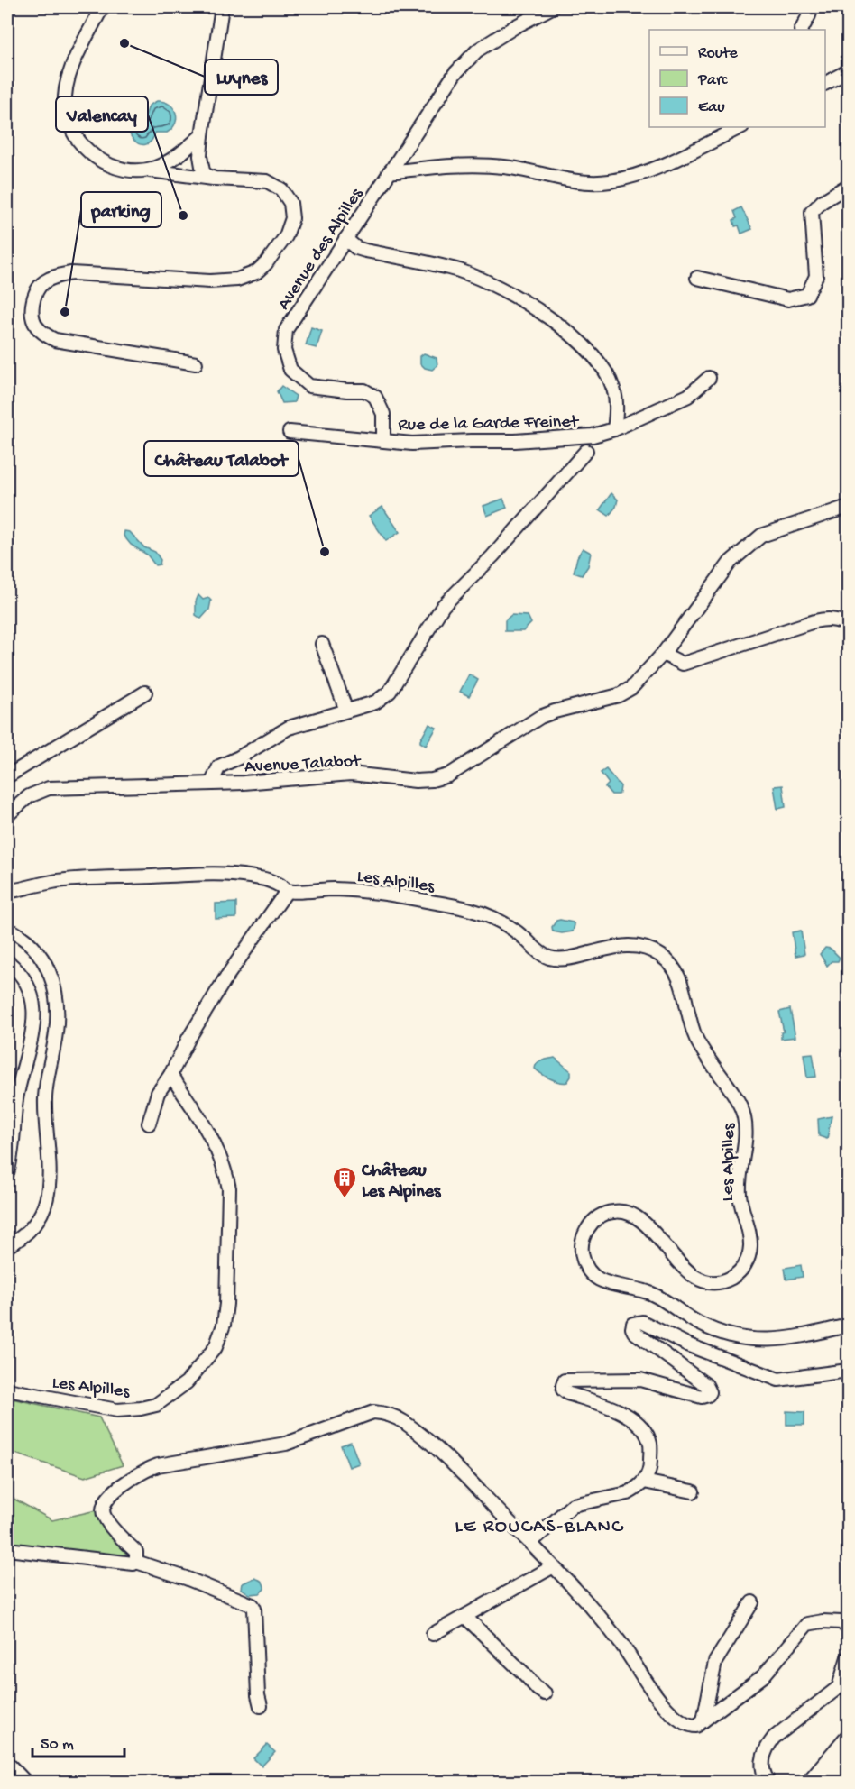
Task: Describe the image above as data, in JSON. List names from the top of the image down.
{
  "streets": {
    "street": [
      "Avenue des Alpilles",
      "Rue de la Garde Freinet",
      "Avenue Talabot",
      "Les Alpilles"
    ]
  },
  "crossings": [
    ["Avenue des Alpilles", "Rue de la Garde Freinet"]
  ],
  "districts": ["LE ROUCAS-BLANC"],
  "places": {
    "other": [
      "Luynes",
      "Valencay",
      "parking",
      "Château Talabot"
    ],
    "building": ["Château Les Alpines"]
  },
  "legend": ["Route", "Parc", "Eau"],
  "scale_bar": "50 m"
}
